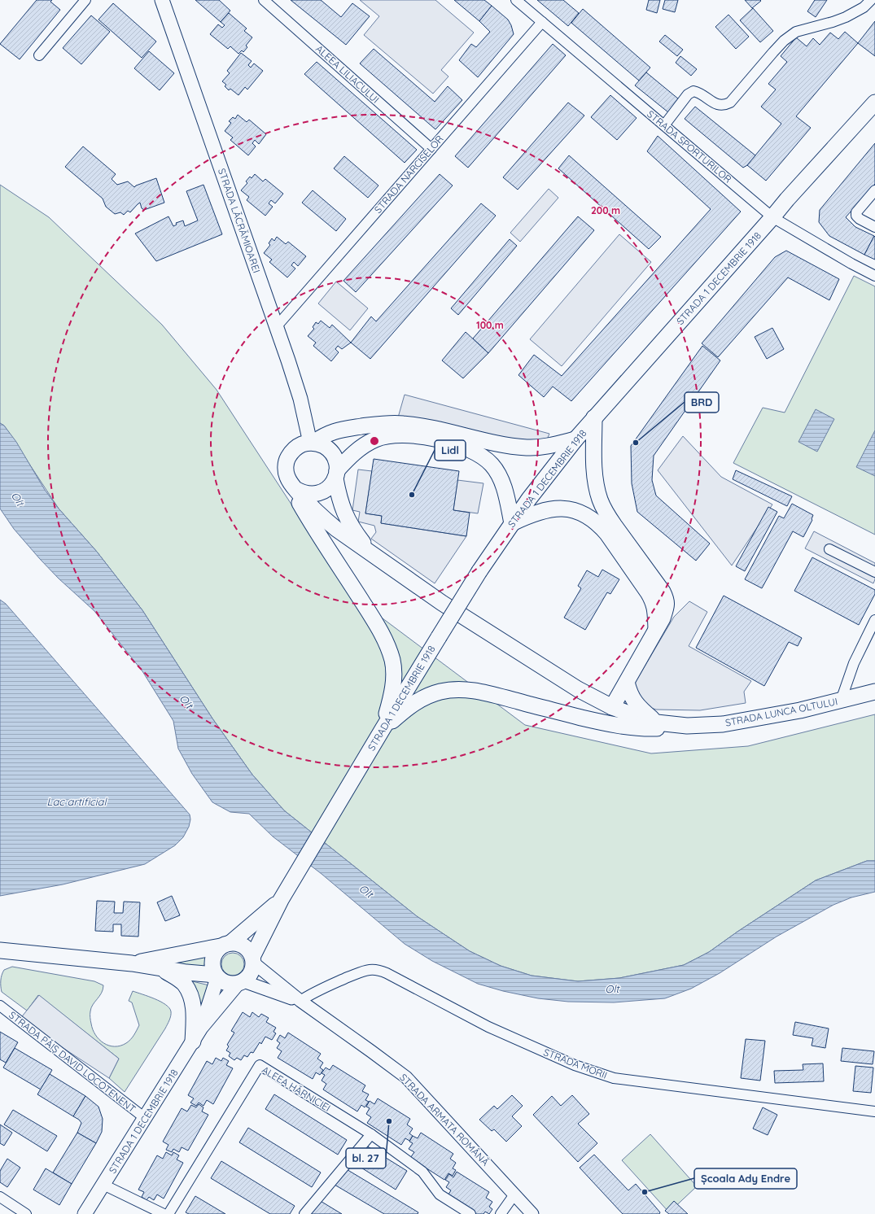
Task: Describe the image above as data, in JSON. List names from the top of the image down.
{
  "streets": {
    "main road": ["STRADA LĂCRĂMIOAREI", "STRADA 1 DECEMBRIE 1918", "STRADA LUNCA OLTULUI"],
    "street": [
      "ALEEA LILIACULUI",
      "STRADA SPORTURILOR",
      "STRADA NARCISELOR",
      "STRADA PĂIȘ DAVID LOCOTENENT",
      "STRADA MORII",
      "ALEEA HĂRNICIEI",
      "STRADA ARMATA ROMÂNĂ"
    ]
  },
  "crossings": [
    ["ALEEA LILIACULUI", "STRADA NARCISELOR"],
    ["STRADA SPORTURILOR", "STRADA NARCISELOR"],
    ["STRADA SPORTURILOR", "STRADA 1 DECEMBRIE 1918"],
    ["STRADA NARCISELOR", "STRADA LĂCRĂMIOAREI"],
    ["STRADA 1 DECEMBRIE 1918", "STRADA PĂIȘ DAVID LOCOTENENT"],
    ["STRADA 1 DECEMBRIE 1918", "STRADA ARMATA ROMÂNĂ"],
    ["STRADA MORII", "STRADA ARMATA ROMÂNĂ"]
  ],
  "water": ["Olt", "Lac artificial"],
  "places": [
    "BRD",
    "Lidl",
    "bl. 27",
    "Școala Ady Endre"
  ],
  "rings": ["200 m", "100 m"]
}
